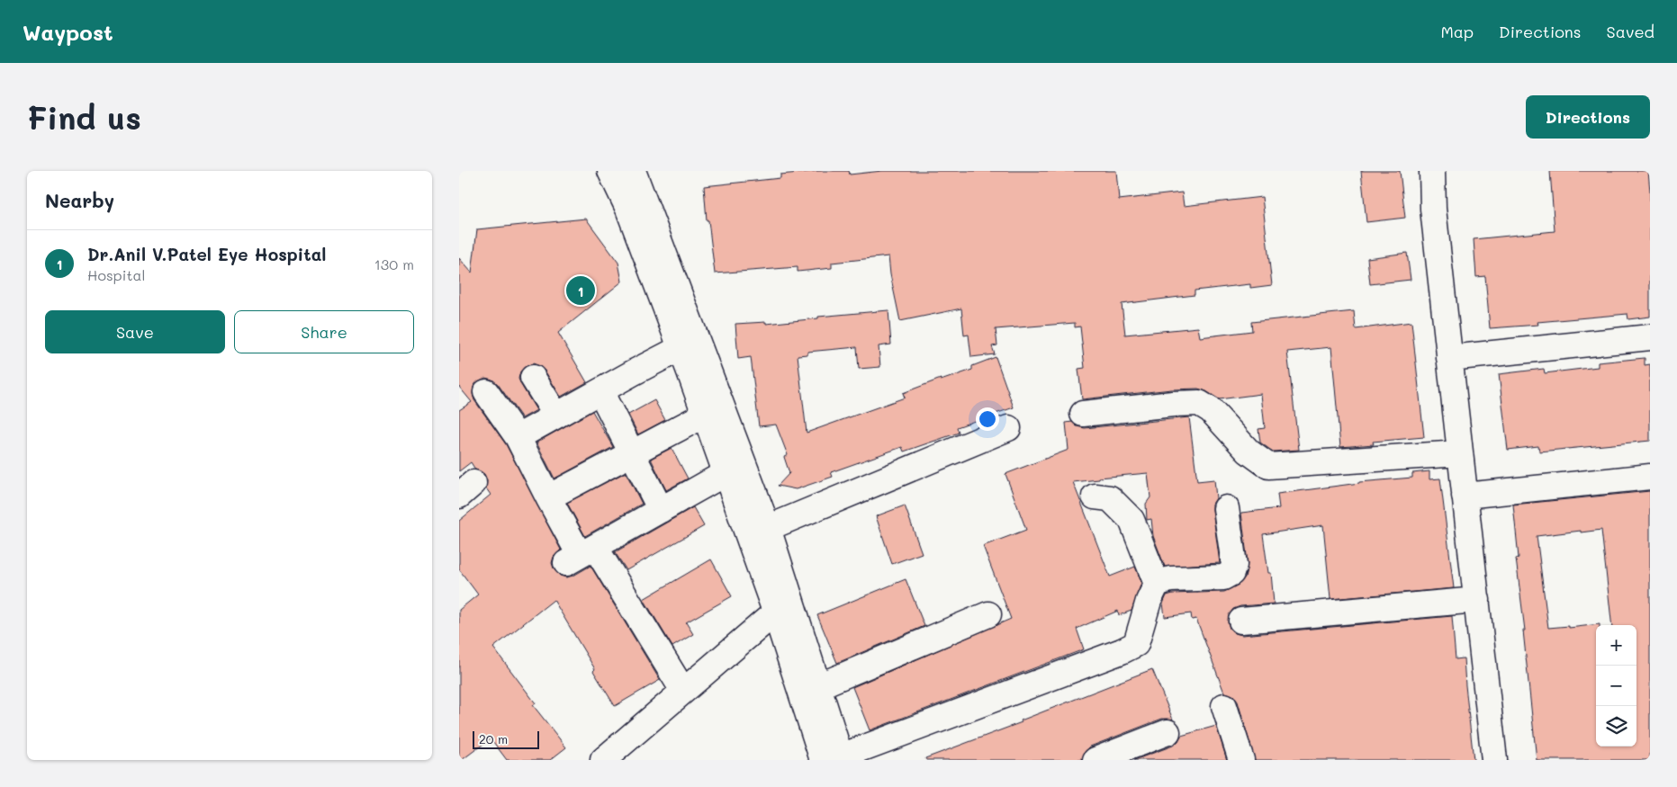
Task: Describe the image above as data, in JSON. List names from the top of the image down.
{
  "scale_bar": "20 m",
  "page": {
    "header": "Waypost",
    "nav": ["Map", "Directions", "Saved"],
    "buttons": [
      "Directions",
      ["Save", "Share"]
    ],
    "title": "Find us",
    "heading": "Nearby",
    "list": [
      {
        "mark": "1",
        "name": "Dr.Anil V.Patel Eye Hospital",
        "note": "Hospital",
        "value": "130 m"
      }
    ],
    "pins": "1",
    "map_buttons": ["+", "−"],
    "scale": "20 m"
  }
}
